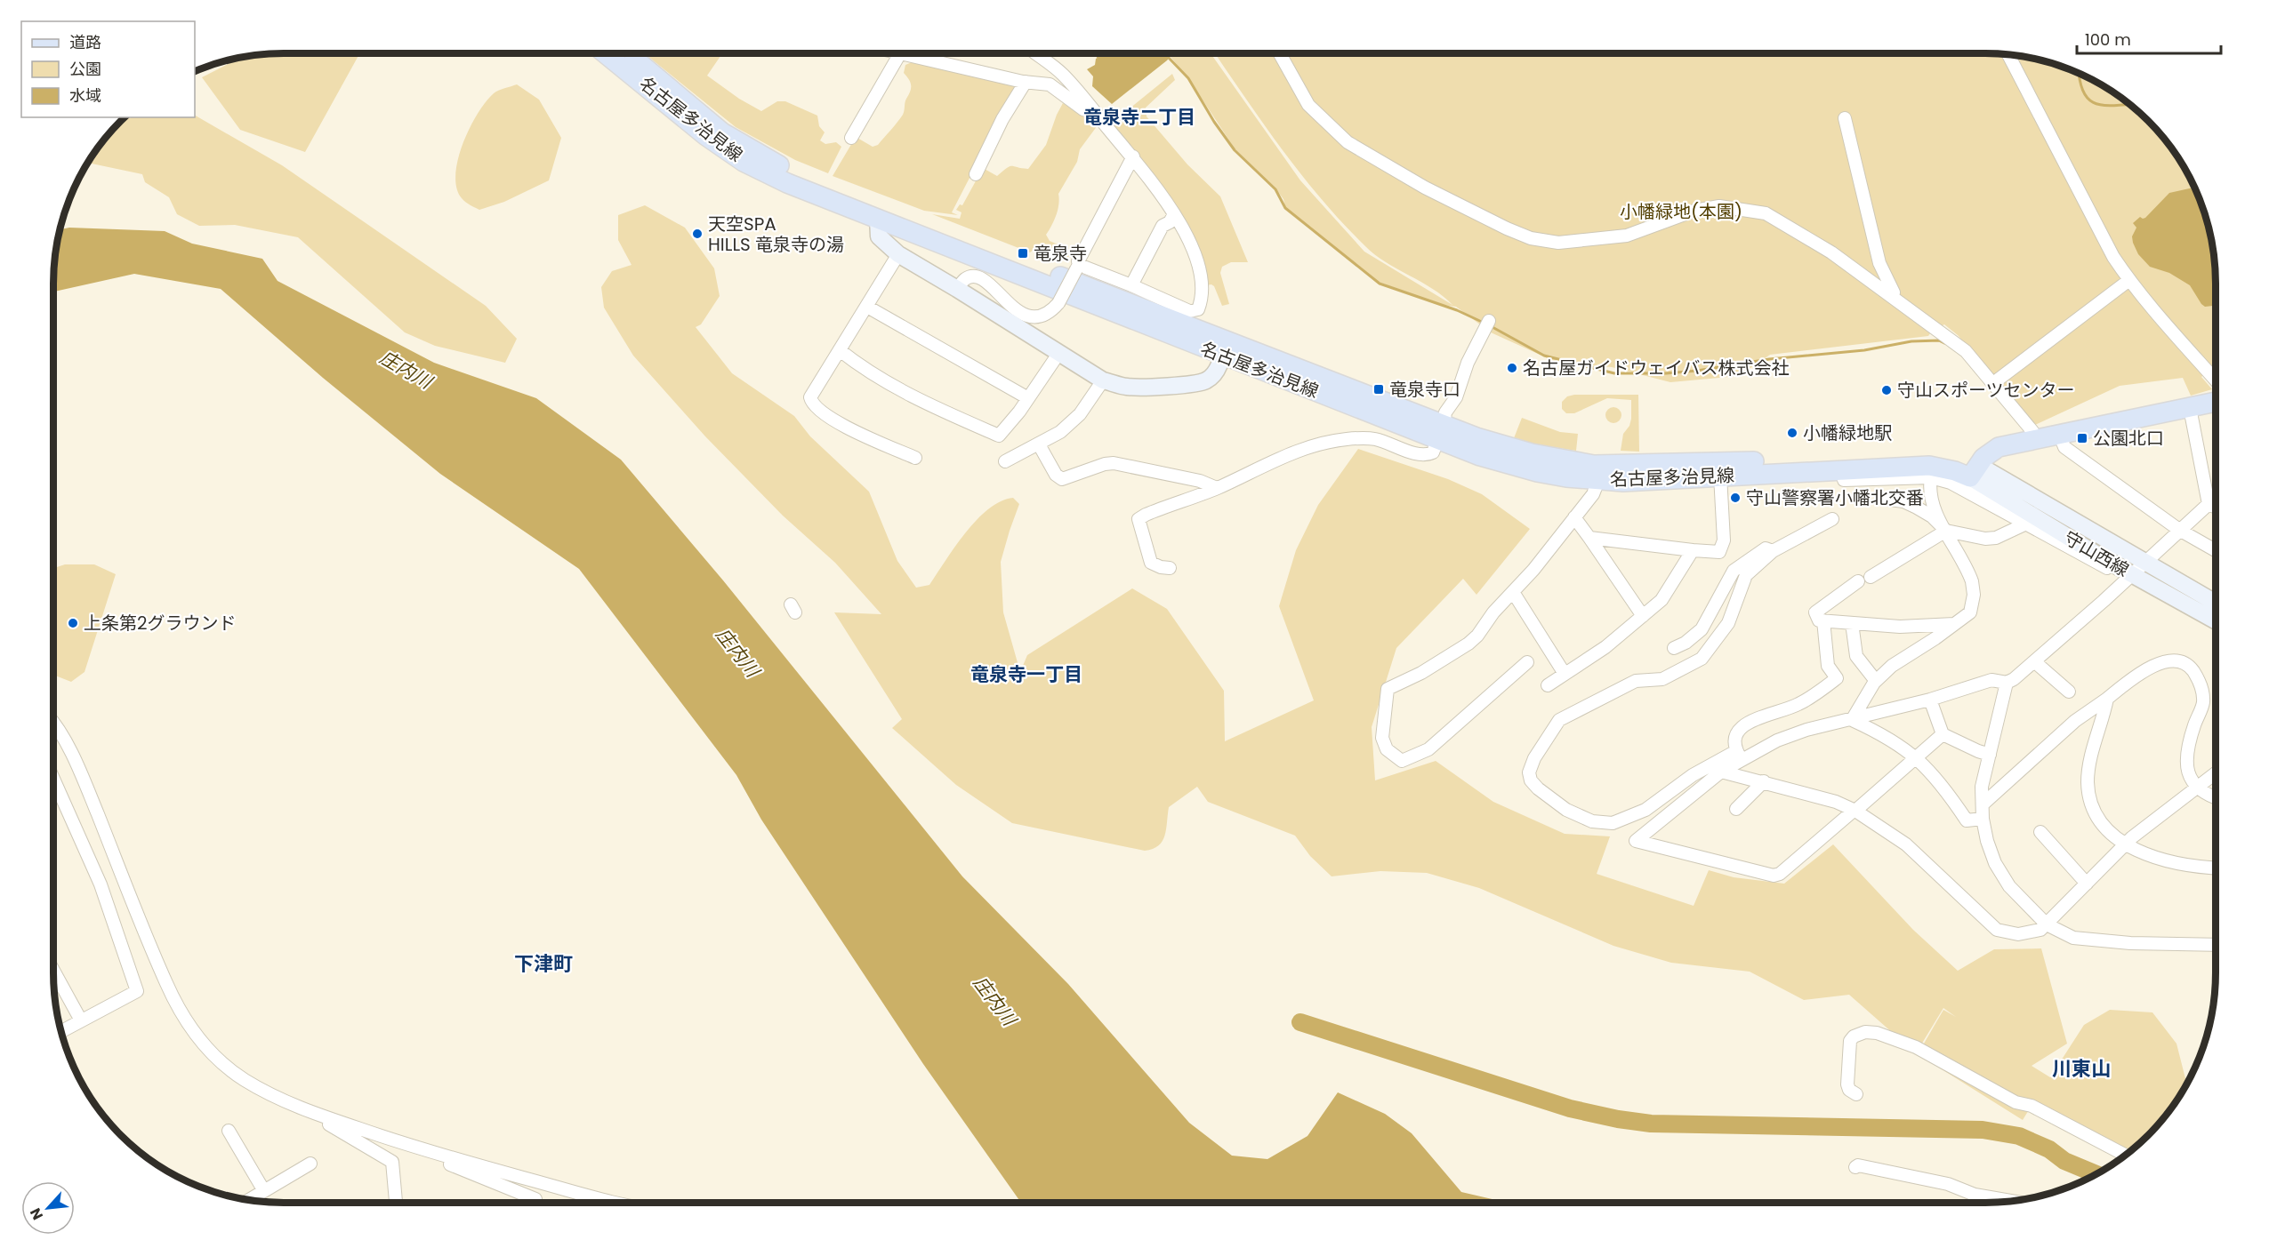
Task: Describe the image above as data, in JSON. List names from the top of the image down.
{
  "streets": {
    "main road": ["名古屋多治見線", "守山西線"]
  },
  "crossings": [
    ["名古屋多治見線", "守山西線"]
  ],
  "districts": [
    "竜泉寺二丁目",
    "竜泉寺一丁目",
    "下津町",
    "川東山"
  ],
  "water": ["庄内川"],
  "parks": ["小幡緑地(本園)"],
  "places": {
    "other": [
      "天空SPA HILLS 竜泉寺の湯",
      "名古屋ガイドウェイバス株式会社",
      "守山スポーツセンター",
      "小幡緑地駅",
      "守山警察署小幡北交番",
      "上条第2グラウンド"
    ],
    "transit": ["竜泉寺", "竜泉寺口", "公園北口"]
  },
  "legend": ["道路", "公園", "水域"],
  "scale_bar": "100 m",
  "north": "bottom left"
}
